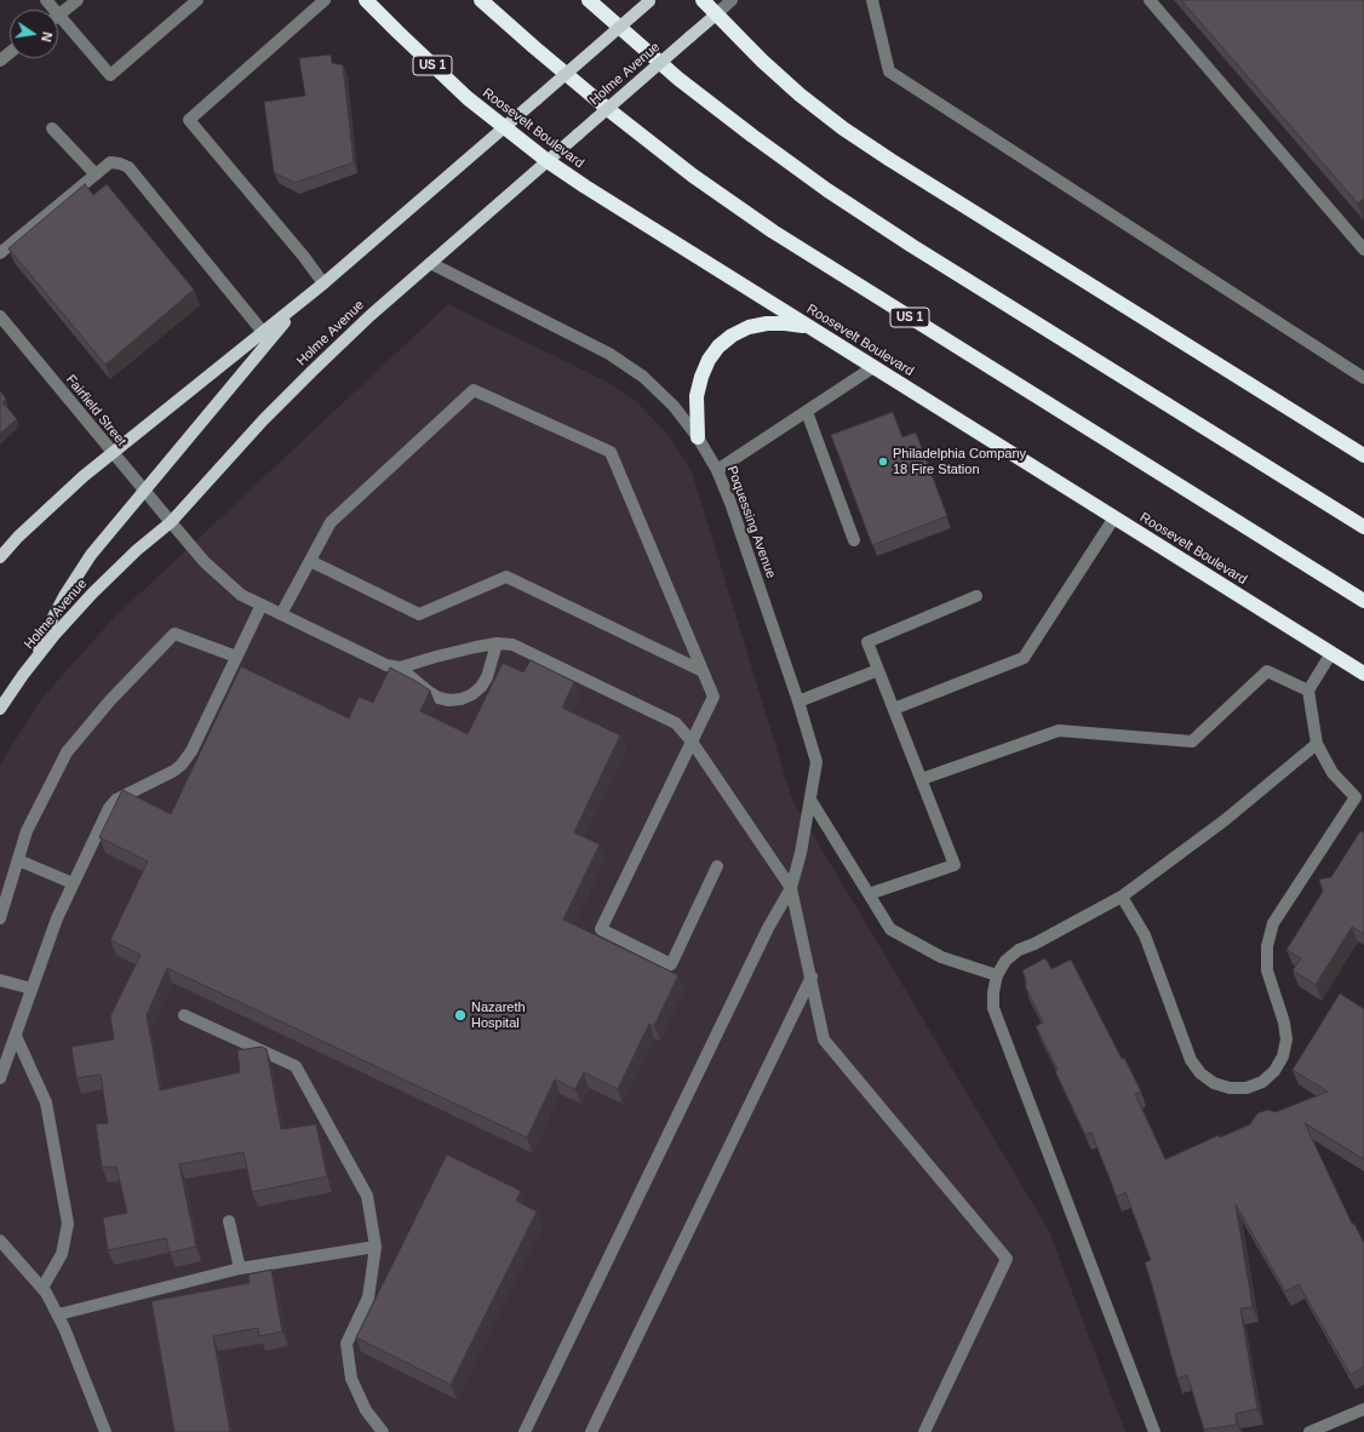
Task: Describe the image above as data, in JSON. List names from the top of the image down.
{
  "streets": {
    "highway": ["US 1", "Roosevelt Boulevard"],
    "main road": ["Holme Avenue"],
    "street": ["Fairfield Street", "Poquessing Avenue"]
  },
  "crossings": [
    ["Holme Avenue", "Roosevelt Boulevard"],
    ["Holme Avenue", "Fairfield Street"],
    ["Holme Avenue", "Poquessing Avenue"]
  ],
  "places": ["Philadelphia Company 18 Fire Station", "Nazareth Hospital"],
  "north": "right"
}
